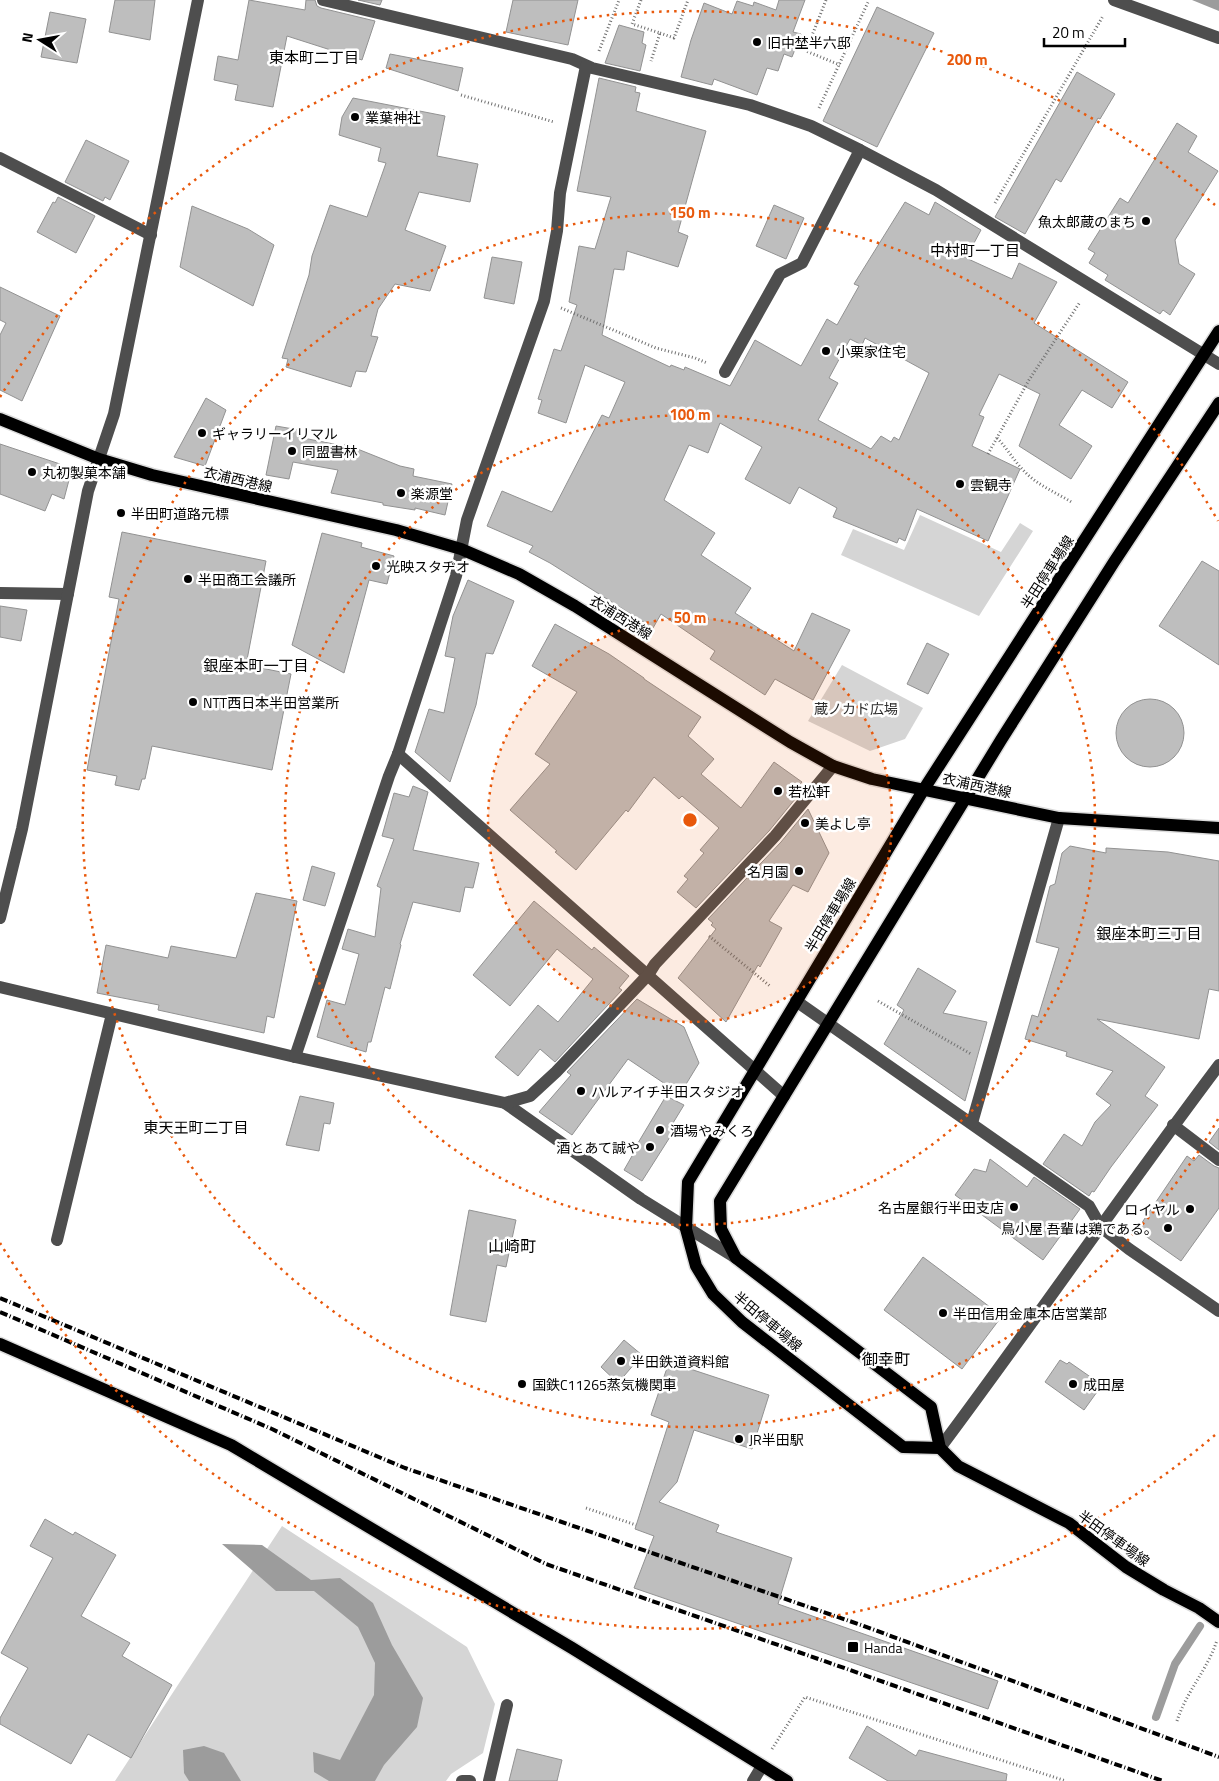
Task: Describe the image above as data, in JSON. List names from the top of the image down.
{
  "streets": {
    "main road": ["衣浦西港線", "半田停車場線"]
  },
  "crossings": [
    ["衣浦西港線", "半田停車場線"]
  ],
  "districts": [
    "東本町二丁目",
    "中村町一丁目",
    "銀座本町一丁目",
    "銀座本町三丁目",
    "東天王町二丁目",
    "山崎町",
    "御幸町"
  ],
  "parks": ["蔵ノカド広場"],
  "places": {
    "other": [
      "旧中埜半六邸",
      "業葉神社",
      "魚太郎蔵のまち",
      "小栗家住宅",
      "ギャラリーイリマル",
      "同盟書林",
      "丸初製菓本舗",
      "雲観寺",
      "楽源堂",
      "半田町道路元標",
      "光映スタヂオ",
      "半田商工会議所",
      "NTT西日本半田営業所",
      "若松軒",
      "美よし亭",
      "名月園",
      "ハルアイチ半田スタジオ",
      "酒場やみくろ",
      "酒とあて誠や",
      "名古屋銀行半田支店",
      "ロイヤル",
      "鳥小屋 吾輩は鶏である。",
      "半田信用金庫本店営業部",
      "半田鉄道資料館",
      "国鉄C11265蒸気機関車",
      "成田屋",
      "JR半田駅"
    ],
    "transit": ["Handa"]
  },
  "scale_bar": "20 m",
  "north": "left",
  "rings": [
    "200 m",
    "150 m",
    "100 m",
    "50 m"
  ]
}
